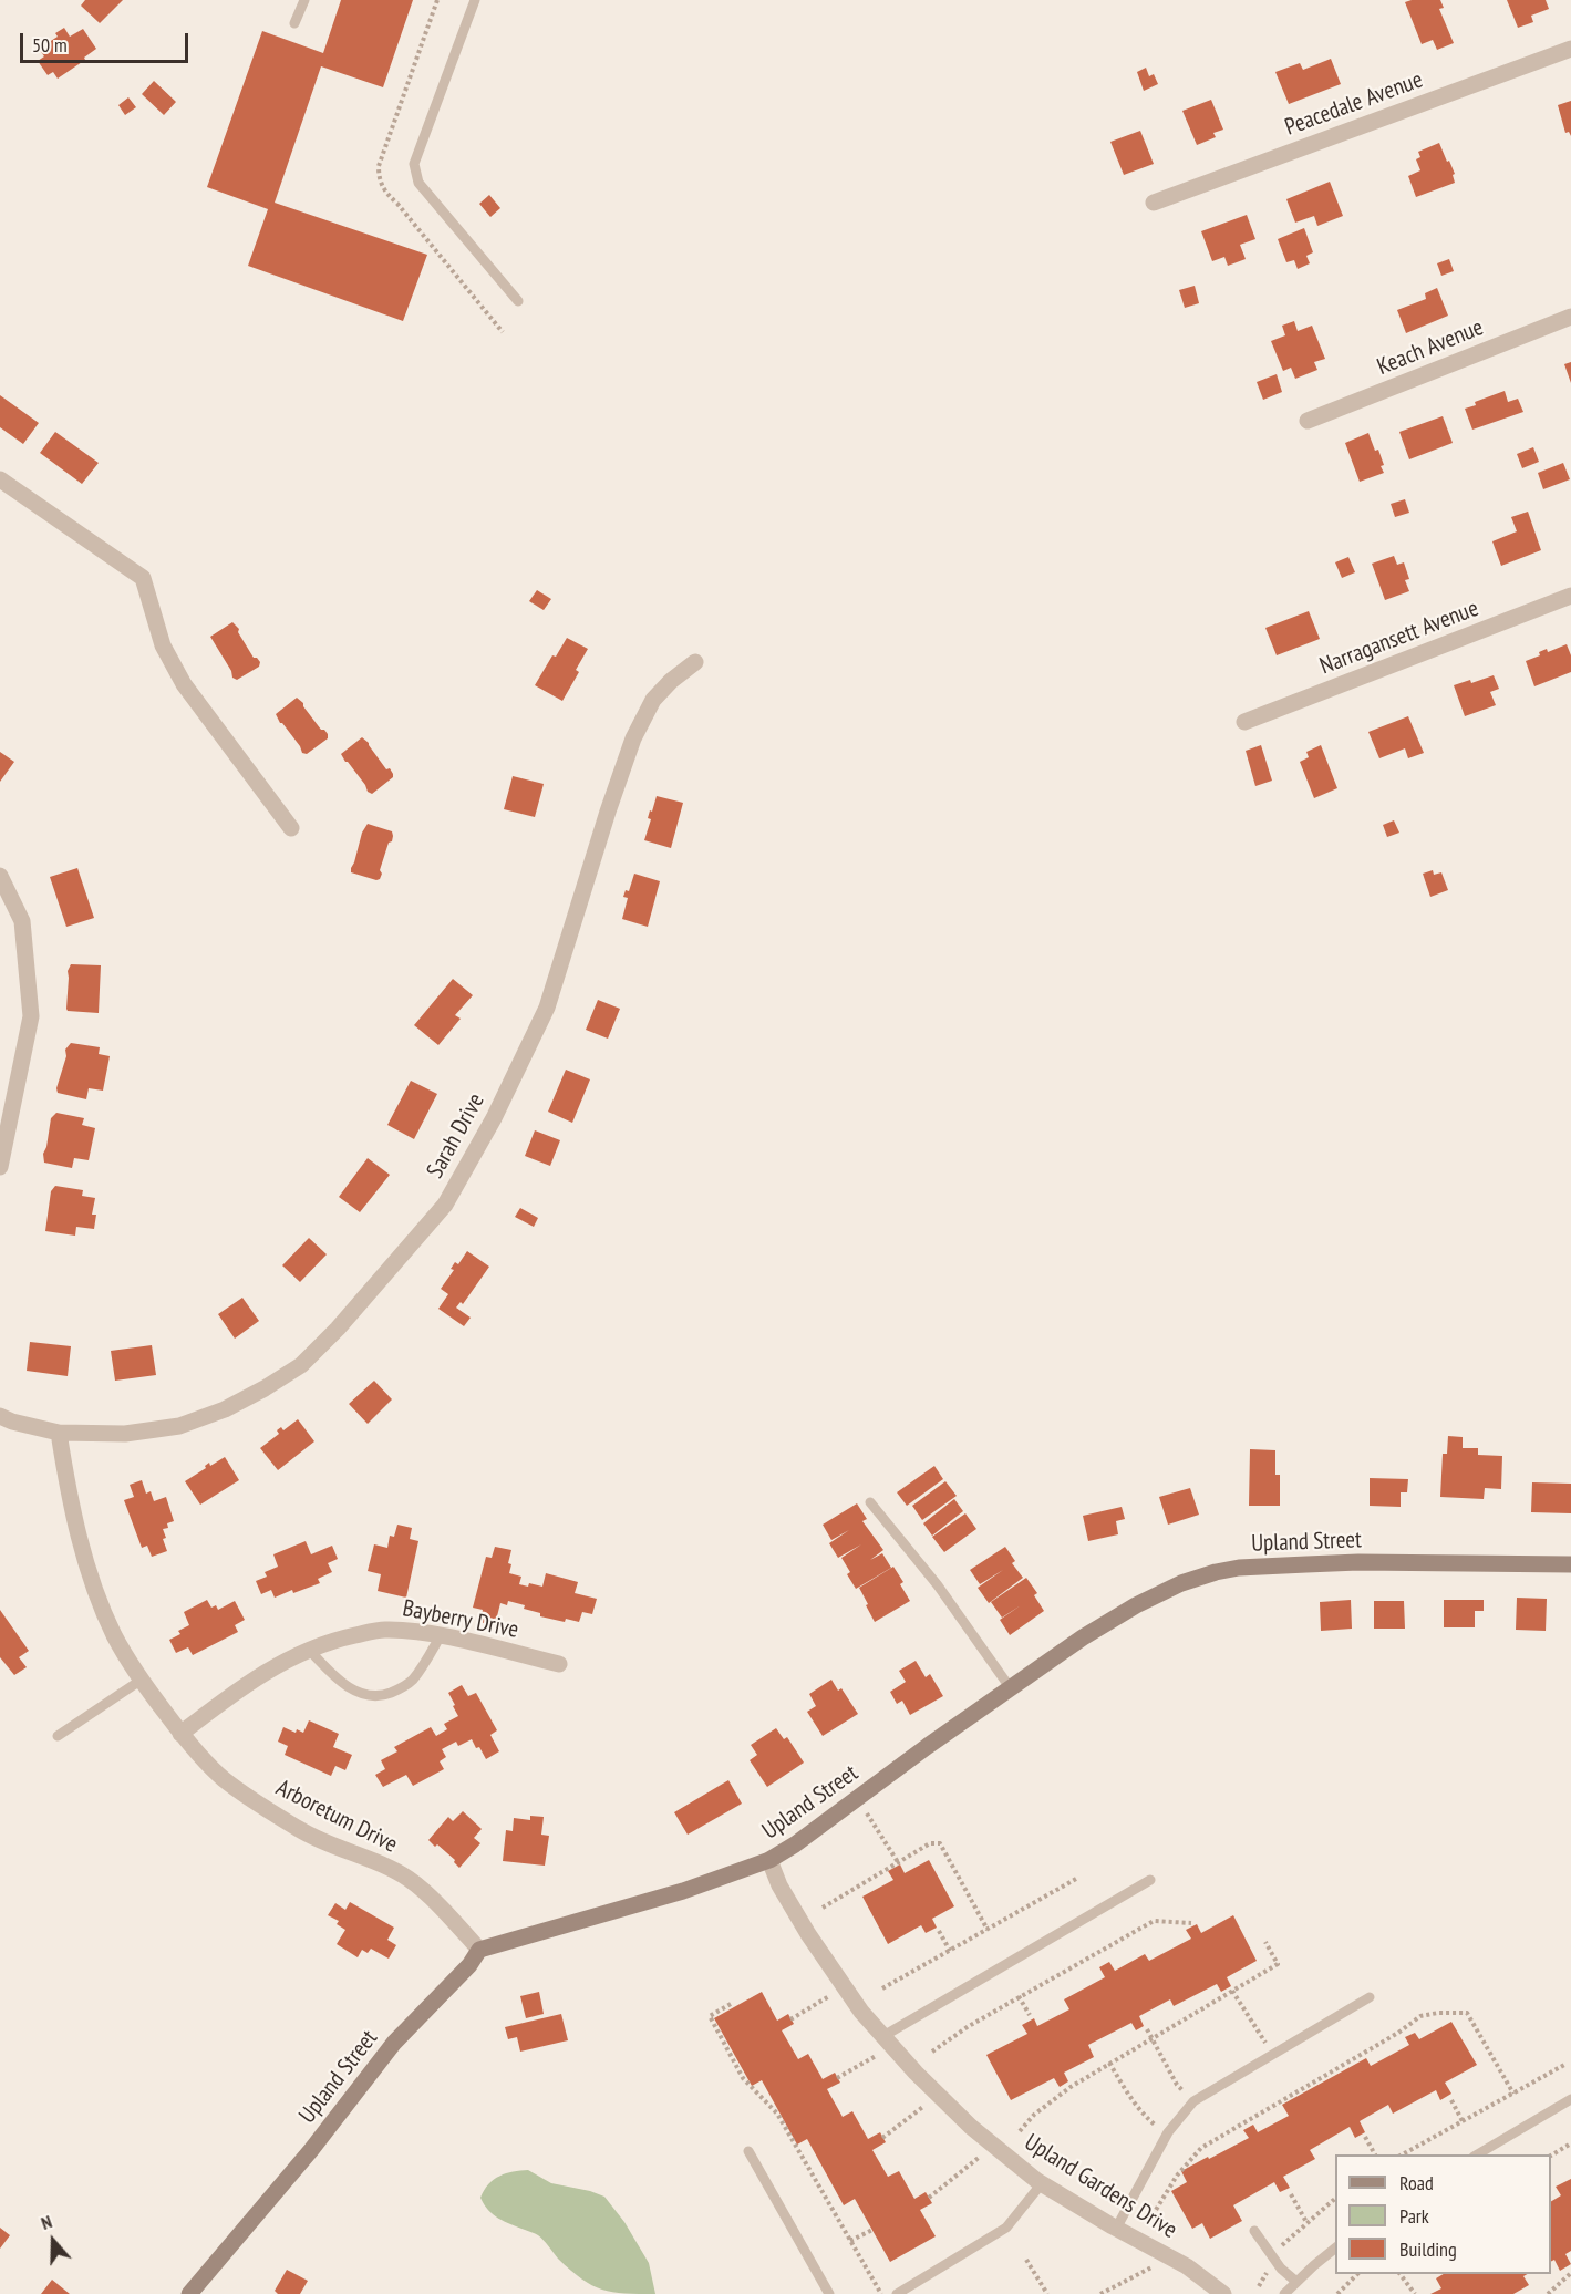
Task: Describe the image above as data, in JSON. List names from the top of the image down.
{
  "streets": {
    "street": [
      "Peacedale Avenue",
      "Keach Avenue",
      "Narragansett Avenue",
      "Sarah Drive",
      "Upland Street",
      "Bayberry Drive",
      "Arboretum Drive",
      "Upland Gardens Drive"
    ]
  },
  "crossings": [
    ["Sarah Drive", "Arboretum Drive"],
    ["Upland Street", "Arboretum Drive"],
    ["Upland Street", "Upland Gardens Drive"],
    ["Bayberry Drive", "Arboretum Drive"]
  ],
  "legend": ["Road", "Park", "Building"],
  "scale_bar": "50 m",
  "north": "top"
}
